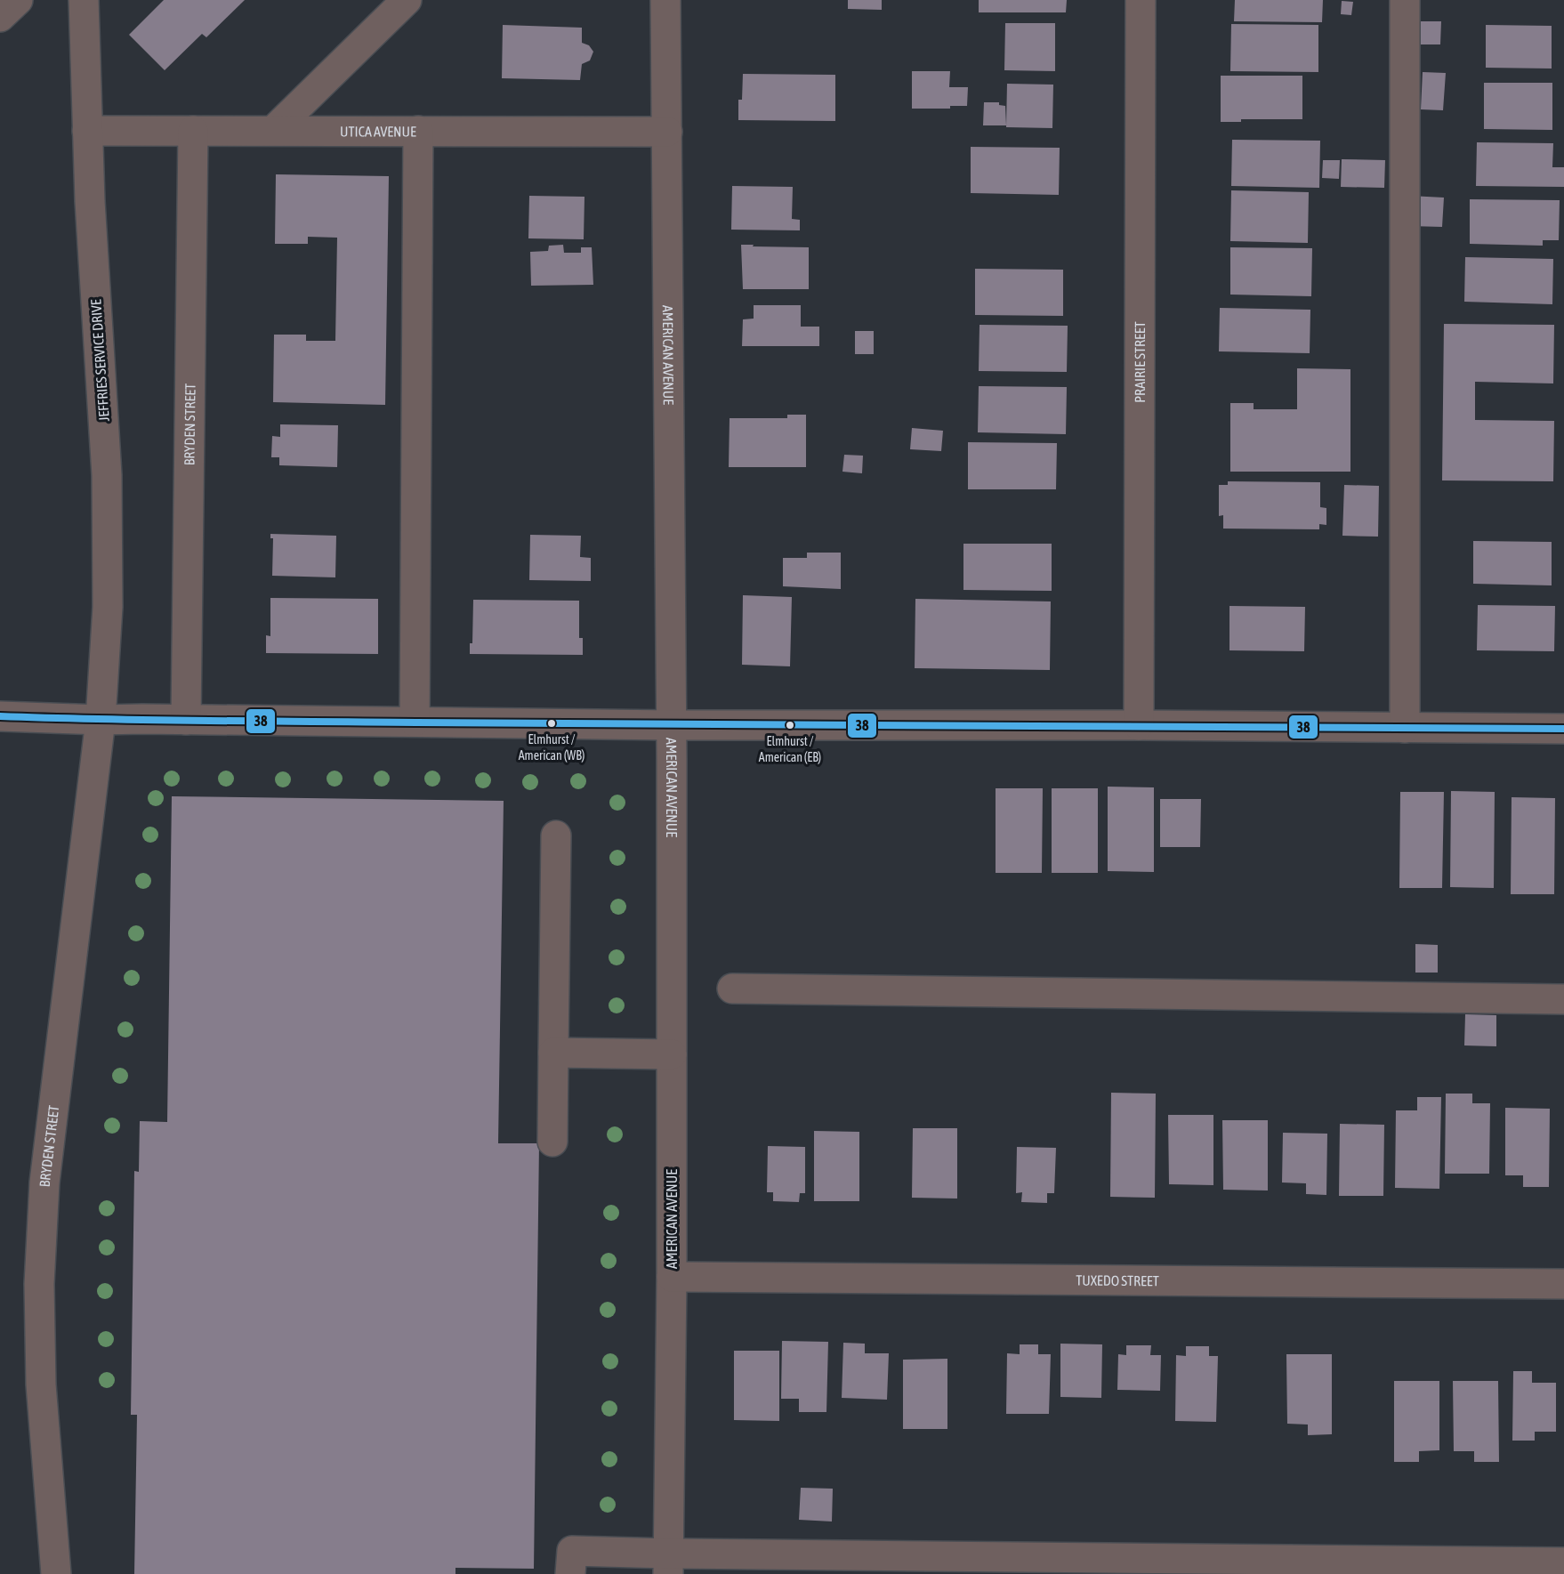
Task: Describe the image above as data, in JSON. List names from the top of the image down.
{
  "streets": {
    "street": [
      "UTICA AVENUE",
      "AMERICAN AVENUE",
      "JEFFRIES SERVICE DRIVE",
      "PRAIRIE STREET",
      "BRYDEN STREET",
      "TUXEDO STREET"
    ]
  },
  "crossings": [
    ["UTICA AVENUE", "AMERICAN AVENUE"],
    ["UTICA AVENUE", "JEFFRIES SERVICE DRIVE"],
    ["UTICA AVENUE", "BRYDEN STREET"],
    ["AMERICAN AVENUE", "TUXEDO STREET"],
    ["JEFFRIES SERVICE DRIVE", "BRYDEN STREET"]
  ],
  "places": ["Elmhurst / American (WB)", "Elmhurst / American (EB)"],
  "lines": ["transit line 38"]
}
